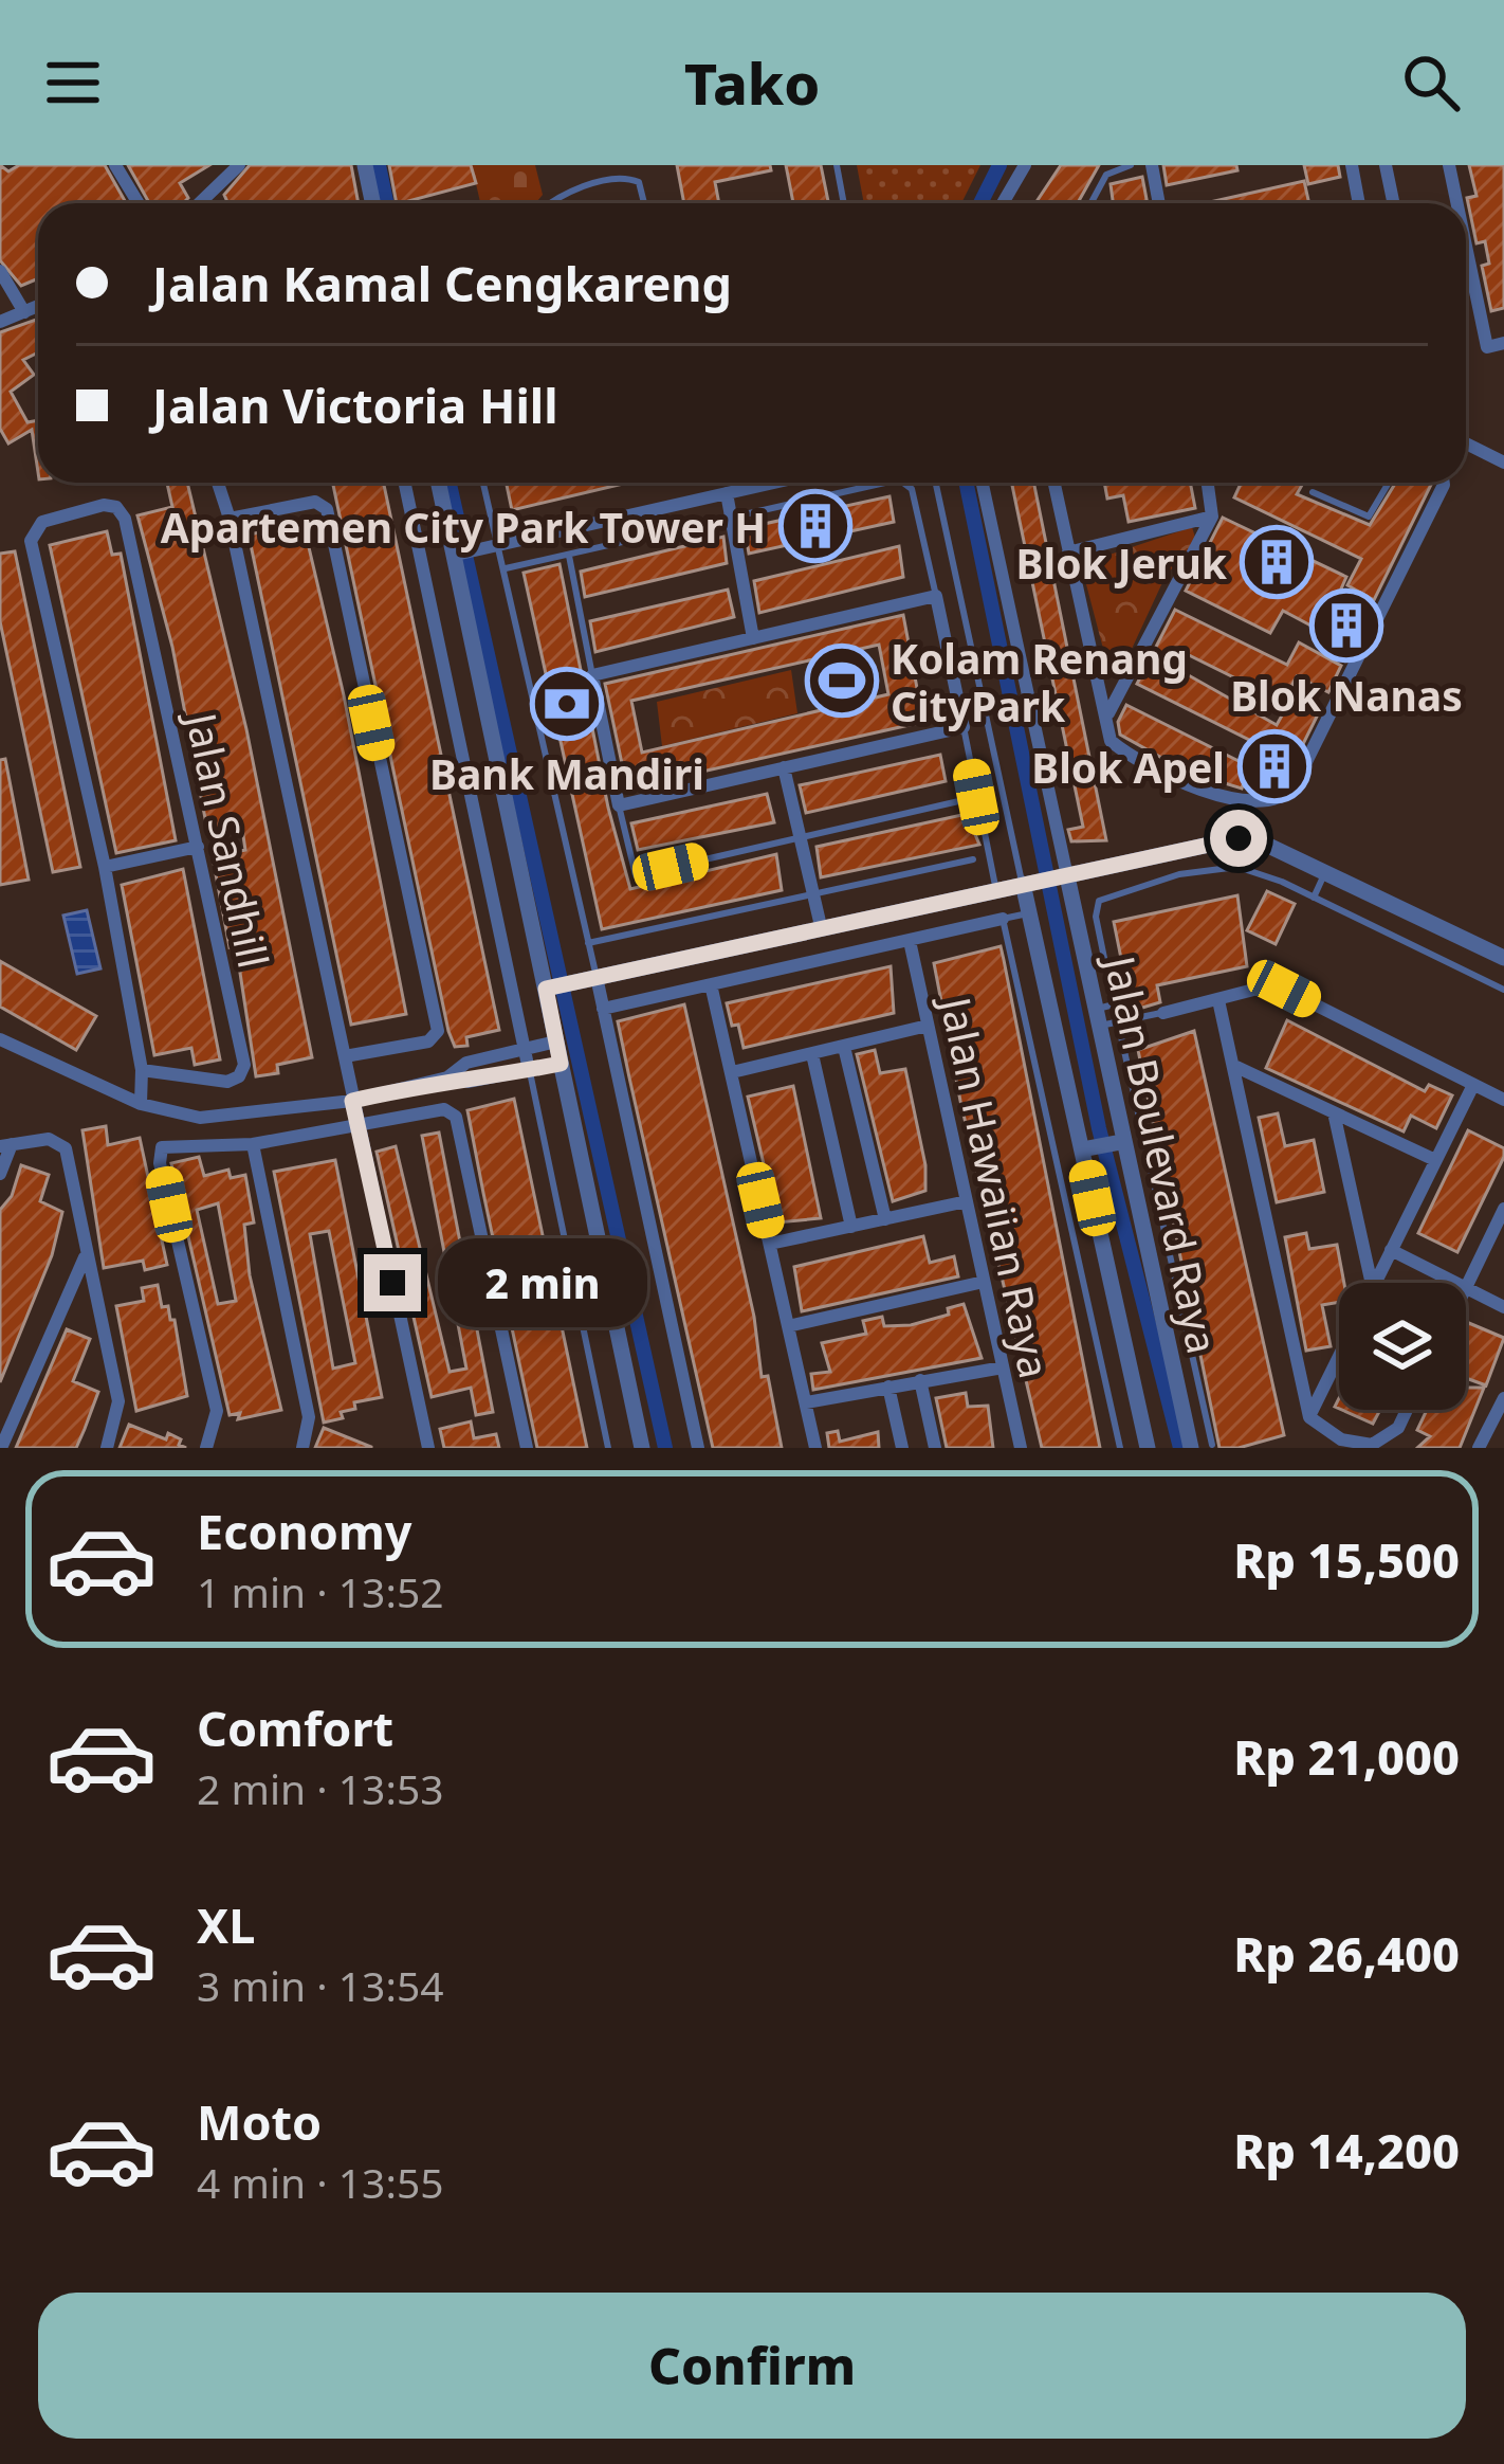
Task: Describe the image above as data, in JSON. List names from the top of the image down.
{
  "streets": {
    "street": ["Jalan Sandhill", "Jalan Boulevard Raya", "Jalan Hawaiian Raya"]
  },
  "places": {
    "building": [
      "Apartemen City Park Tower H",
      "Blok Jeruk",
      "Blok Nanas",
      "Blok Apel"
    ],
    "sports": ["Kolam Renang CityPark"],
    "bank": ["Bank Mandiri"]
  },
  "page": {
    "header": "Tako",
    "banner": ["Jalan Kamal Cengkareng", "Jalan Victoria Hill"],
    "bubble": "2 min",
    "list": [
      {
        "name": "Economy",
        "note": "1 min · 13:52",
        "value": "Rp 15,500"
      },
      {
        "name": "Comfort",
        "note": "2 min · 13:53",
        "value": "Rp 21,000"
      },
      {
        "name": "XL",
        "note": "3 min · 13:54",
        "value": "Rp 26,400"
      },
      {
        "name": "Moto",
        "note": "4 min · 13:55",
        "value": "Rp 14,200"
      }
    ],
    "buttons": "Confirm"
  }
}
